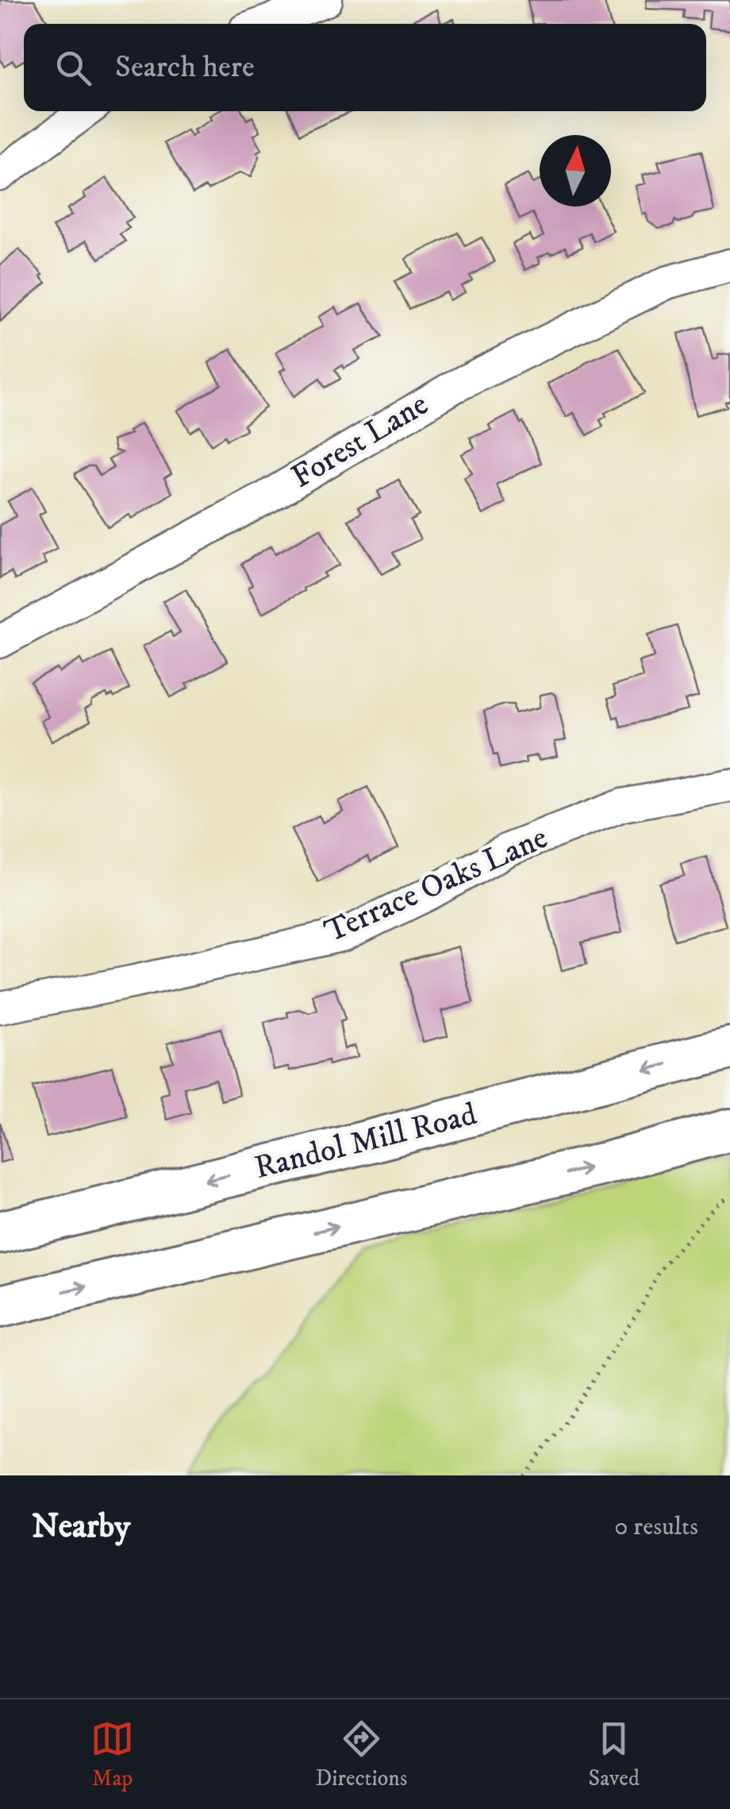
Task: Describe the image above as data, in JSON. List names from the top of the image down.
{
  "streets": {
    "main road": ["Randol Mill Road"],
    "street": ["Forest Lane", "Terrace Oaks Lane"]
  },
  "north": "top",
  "page": {
    "search": "Search here",
    "heading": ["Nearby", "0 results"],
    "nav": ["Map", "Directions", "Saved"]
  }
}
